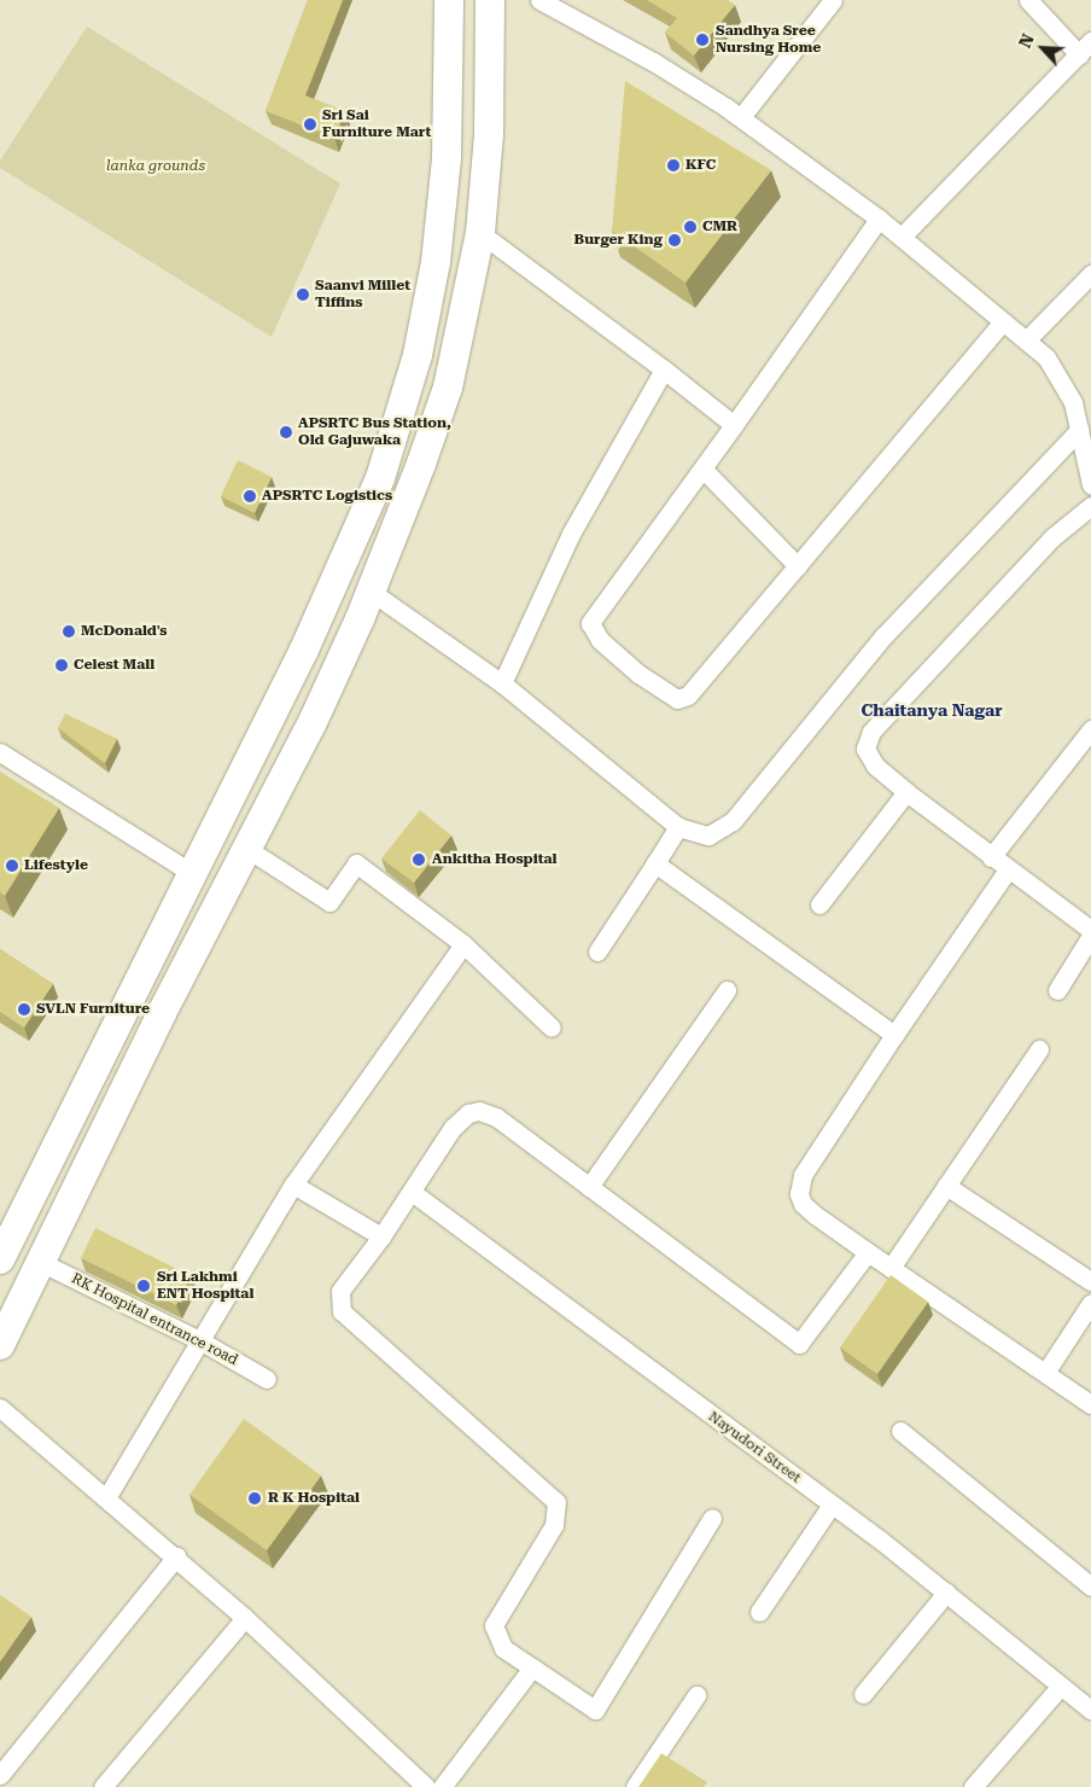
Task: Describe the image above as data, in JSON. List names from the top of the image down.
{
  "streets": {
    "street": ["RK Hospital entrance road", "Nayudori Street"]
  },
  "districts": ["Chaitanya Nagar"],
  "parks": ["lanka grounds"],
  "places": [
    "Sandhya Sree Nursing Home",
    "Sri Sai Furniture Mart",
    "KFC",
    "CMR",
    "Burger King",
    "Saanvi Millet Tiffins",
    "APSRTC Bus Station, Old Gajuwaka",
    "APSRTC Logistics",
    "McDonald's",
    "Celest Mall",
    "Ankitha Hospital",
    "Lifestyle",
    "SVLN Furniture",
    "Sri Lakhmi ENT Hospital",
    "R K Hospital"
  ],
  "north": "top left"
}
